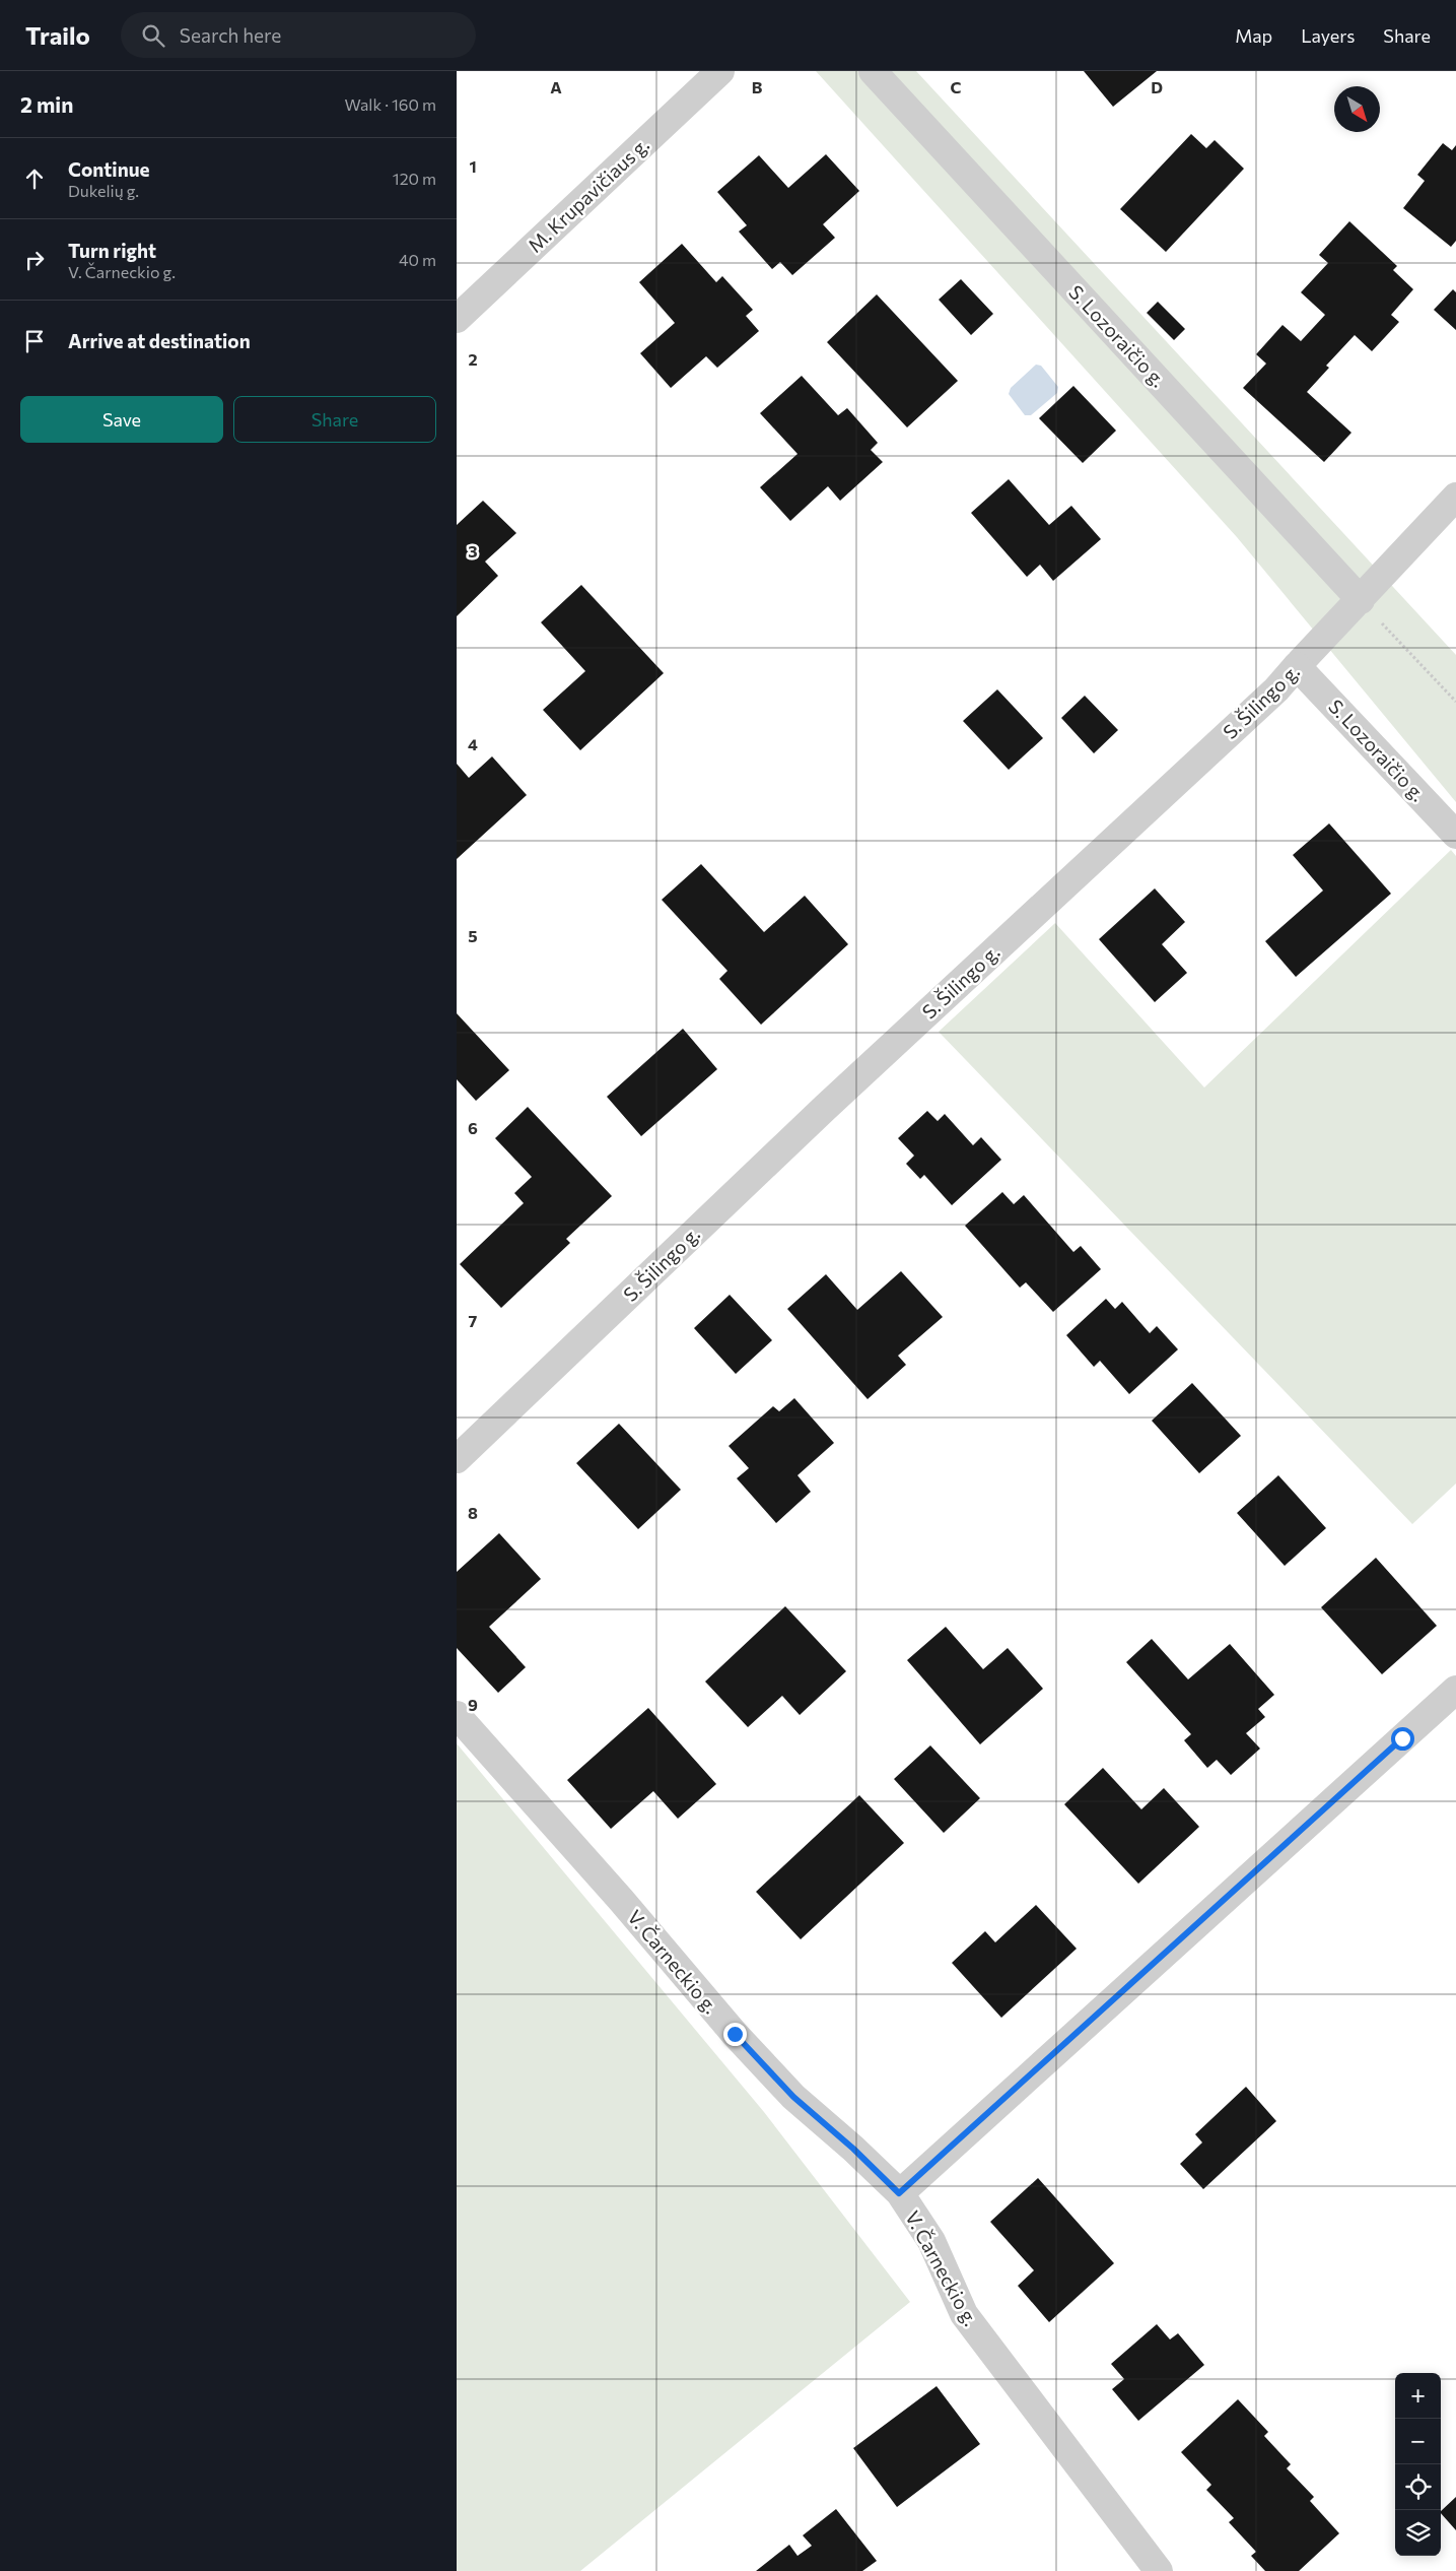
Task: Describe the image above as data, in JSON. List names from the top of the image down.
{
  "streets": {
    "street": [
      "M. Krupavičiaus g.",
      "S. Lozoraičio g.",
      "S. Šilingo g.",
      "V. Čarneckio g."
    ]
  },
  "crossings": [
    ["S. Lozoraičio g.", "S. Šilingo g."]
  ],
  "north": "bottom right",
  "page": {
    "header": "Trailo",
    "search": "Search here",
    "nav": ["Map", "Layers", "Share"],
    "heading": ["2 min", "Walk · 160 m"],
    "list": [
      ["Continue", "Dukelių g.", "120 m"],
      ["Turn right", "V. Čarneckio g.", "40 m"],
      "Arrive at destination"
    ],
    "buttons": ["Save", "Share"],
    "map_buttons": ["+", "−"]
  },
  "grid": {
    "columns": [
      "A",
      "B",
      "C",
      "D"
    ],
    "rows": [
      "1",
      "2",
      "3",
      "4",
      "5",
      "6",
      "7",
      "8",
      "9"
    ]
  }
}
